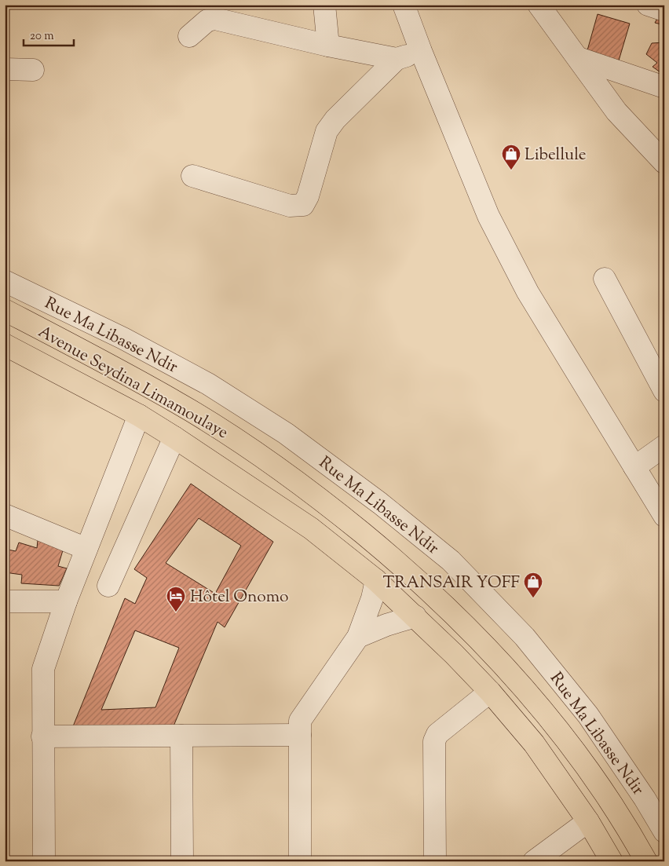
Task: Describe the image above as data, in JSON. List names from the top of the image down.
{
  "streets": {
    "highway": ["Avenue Seydina Limamoulaye"],
    "street": ["Rue Ma Libasse Ndir"]
  },
  "places": {
    "shop": ["Libellule", "TRANSAIR YOFF"],
    "hotel": ["Hôtel Onomo"]
  },
  "scale_bar": "20 m"
}
